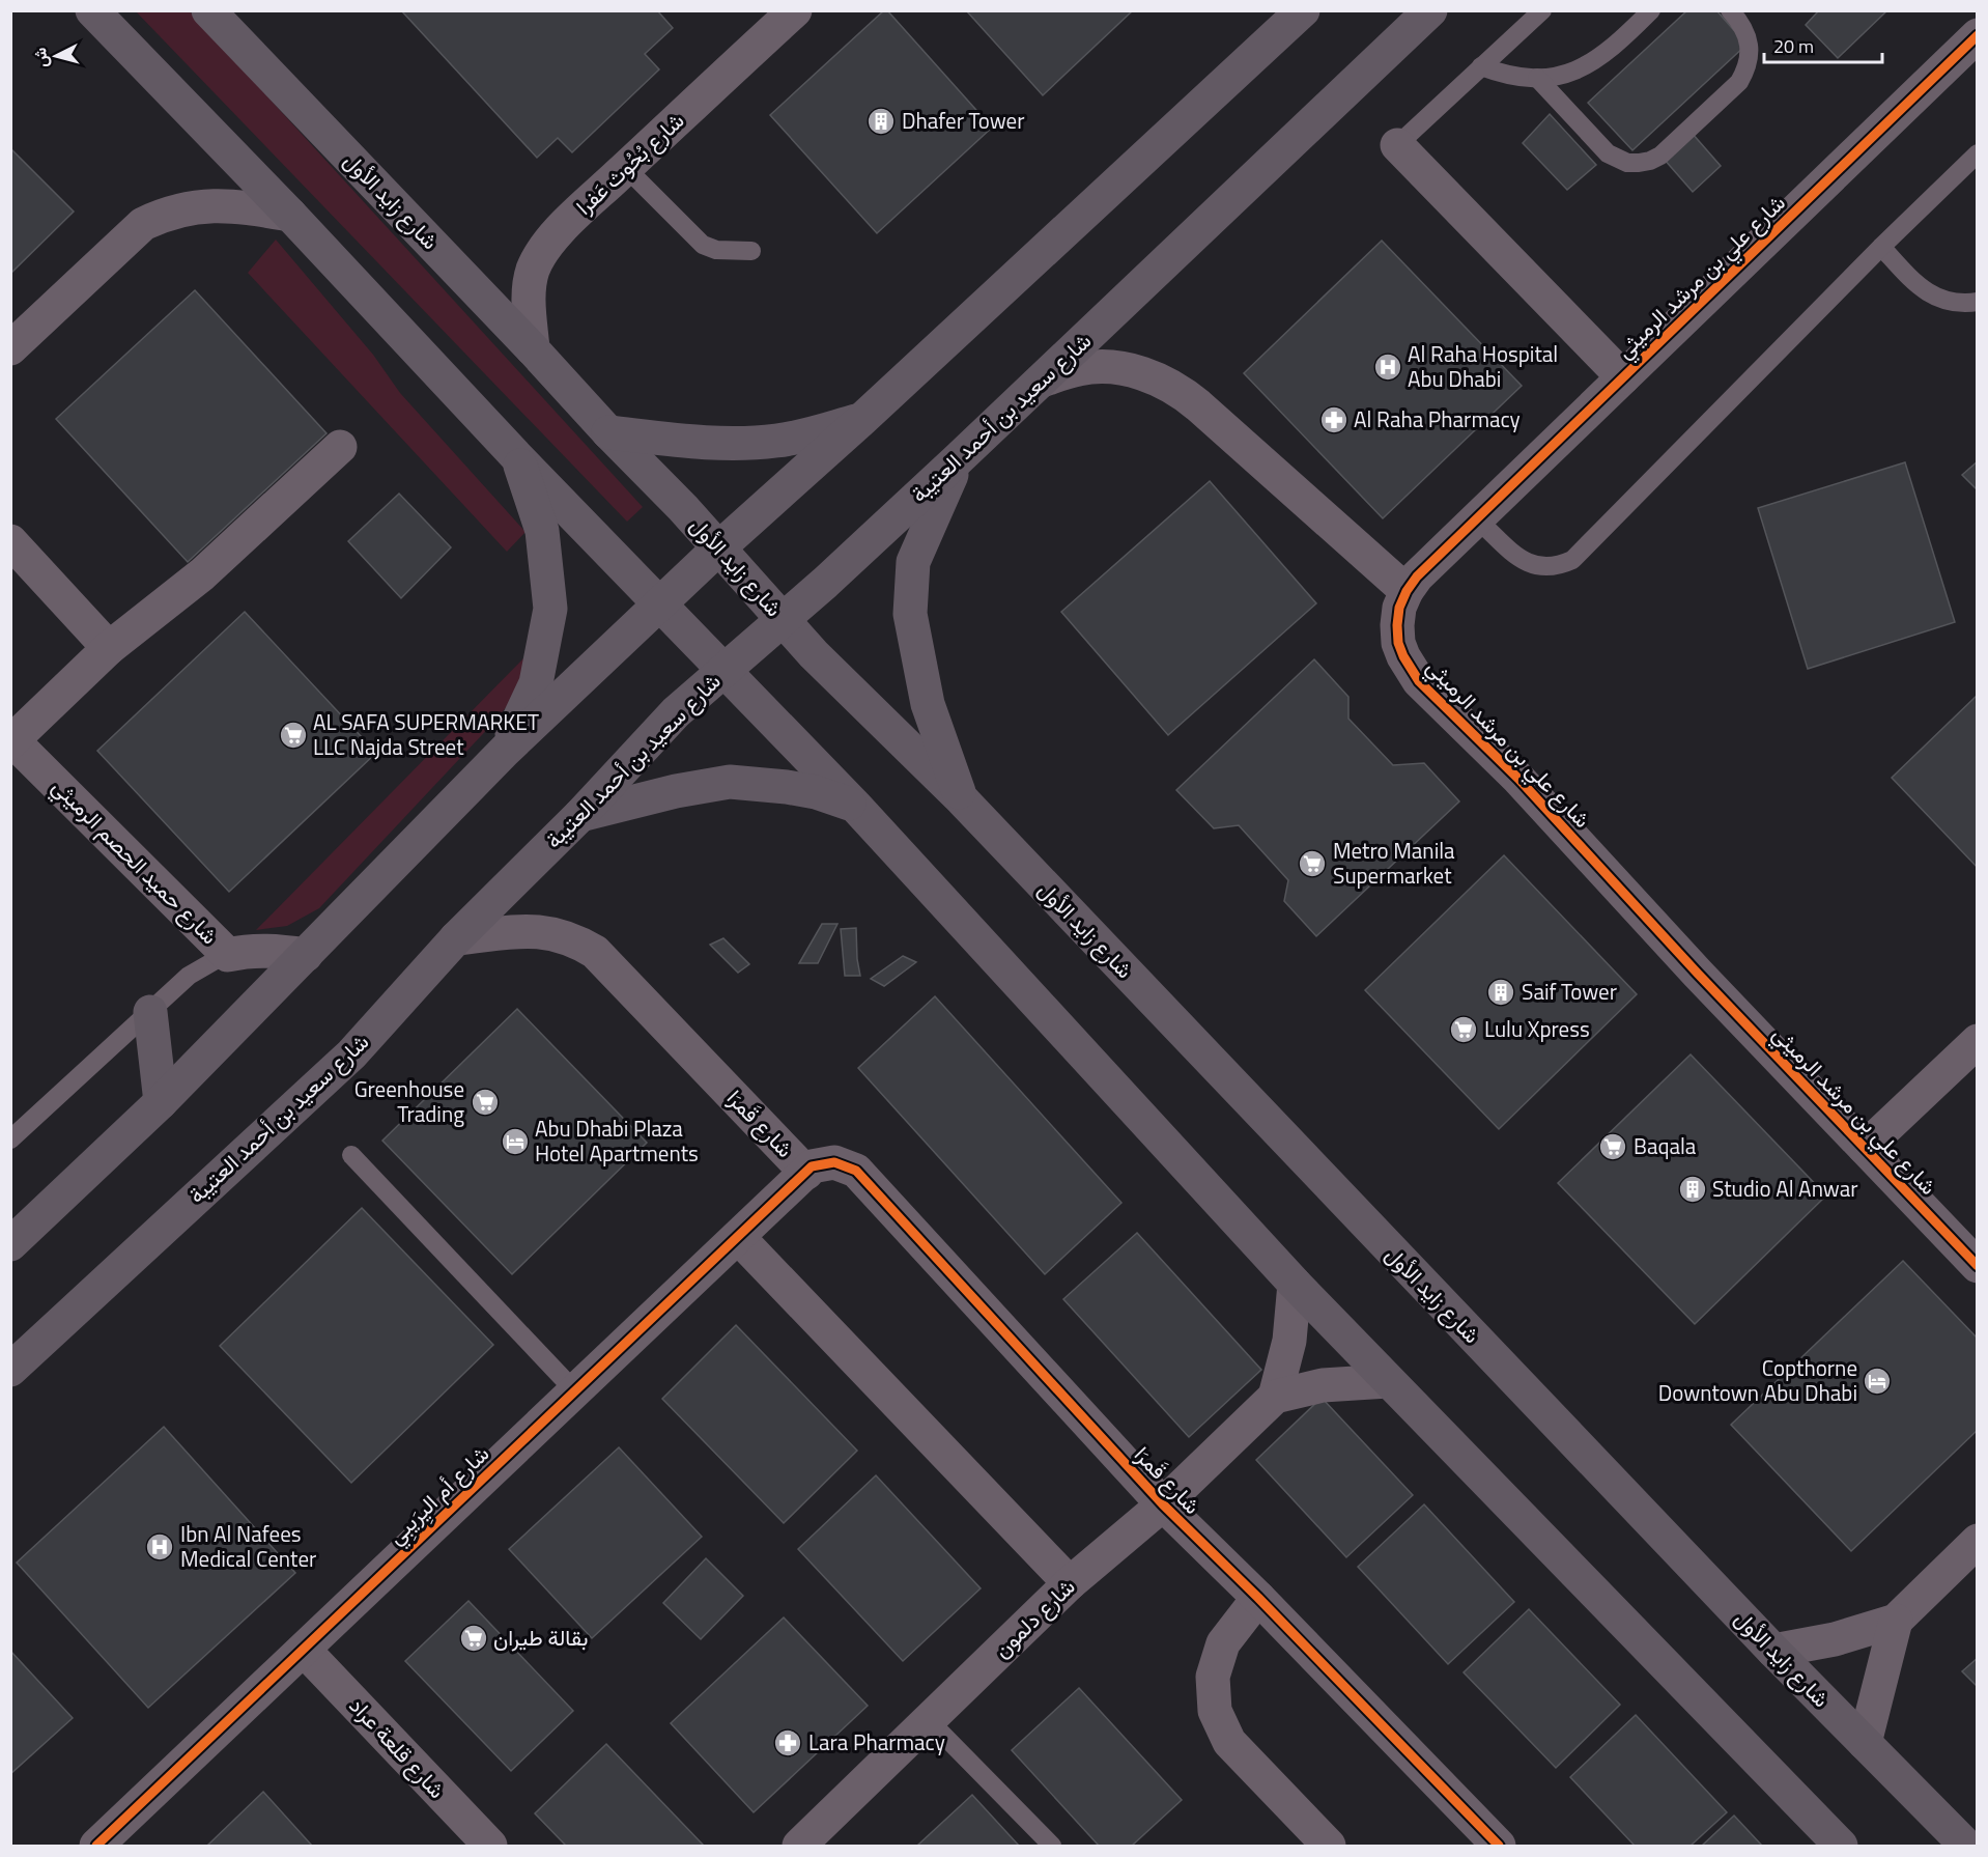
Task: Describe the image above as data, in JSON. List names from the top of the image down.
{
  "streets": {
    "main road": ["شارع زايد الأول", "شارع سعيد بن أحمد العتيبة"],
    "street": [
      "شارع بُحُوث عَفرا",
      "شارع علي بن مرشد الرميثي",
      "شارع حميد الحصم الرميثي",
      "شارع قَمرَا",
      "شارع أم اليِرَيبِي",
      "شارع دلمون",
      "شارع قلعة عراد"
    ]
  },
  "crossings": [
    ["شارع بُحُوث عَفرا", "شارع زايد الأول"],
    ["شارع زايد الأول", "شارع سعيد بن أحمد العتيبة"],
    ["شارع سعيد بن أحمد العتيبة", "شارع قَمرَا"],
    ["شارع قَمرَا", "شارع أم اليِرَيبِي"],
    ["شارع قَمرَا", "شارع دلمون"],
    ["شارع أم اليِرَيبِي", "شارع قلعة عراد"]
  ],
  "places": {
    "building": ["Dhafer Tower", "Saif Tower", "Studio Al Anwar"],
    "hospital": ["Al Raha Hospital Abu Dhabi", "Ibn Al Nafees Medical Center"],
    "pharmacy": ["Al Raha Pharmacy", "Lara Pharmacy"],
    "supermarket": [
      "AL SAFA SUPERMARKET LLC Najda Street",
      "Metro Manila Supermarket",
      "Lulu Xpress",
      "Greenhouse Trading",
      "Baqala",
      "بقالة طيران"
    ],
    "hotel": ["Abu Dhabi Plaza Hotel Apartments", "Copthorne Downtown Abu Dhabi"]
  },
  "scale_bar": "20 m",
  "north": "left"
}
